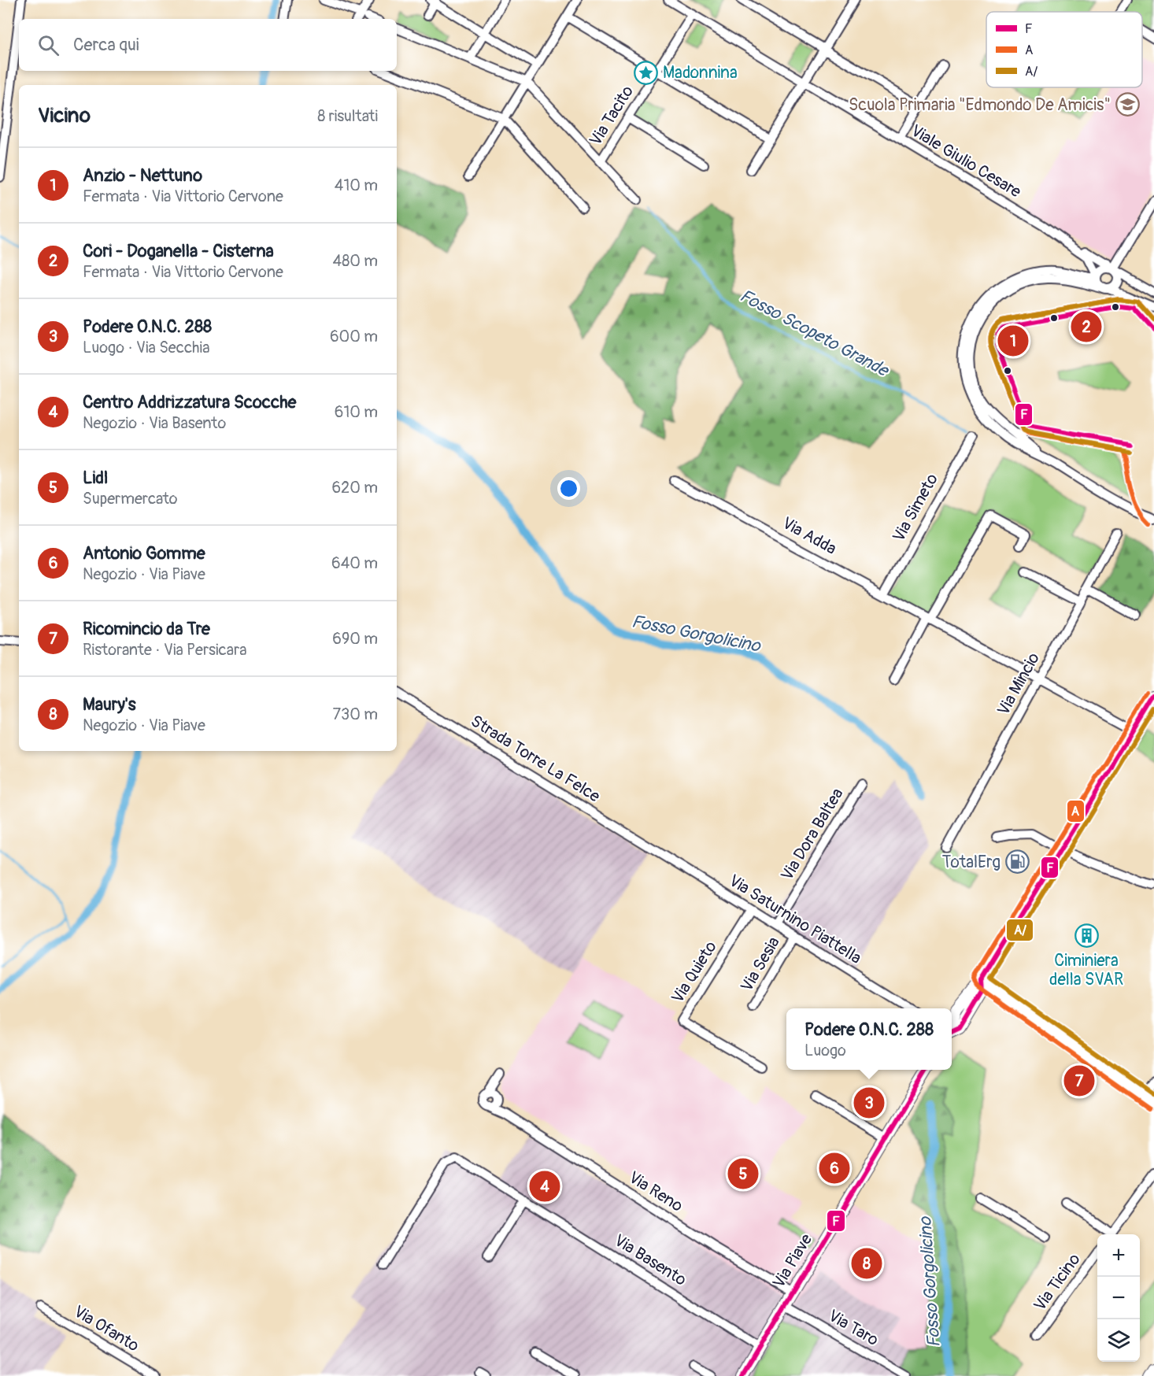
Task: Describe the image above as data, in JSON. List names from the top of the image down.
{
  "streets": {
    "main road": ["Via Piave"],
    "street": [
      "Via Tacito",
      "Viale Giulio Cesare",
      "Via Simeto",
      "Via Adda",
      "Via Mincio",
      "Strada Torre La Felce",
      "Via Dora Baltea",
      "Via Saturnino Piattella",
      "Via Sesia",
      "Via Quieto",
      "Via Reno",
      "Via Basento",
      "Via Ticino",
      "Via Taro",
      "Via Ofanto"
    ]
  },
  "crossings": [
    ["Via Tacito", "Viale Giulio Cesare"],
    ["Via Simeto", "Via Adda"],
    ["Via Adda", "Via Mincio"],
    ["Strada Torre La Felce", "Via Saturnino Piattella"],
    ["Via Dora Baltea", "Via Saturnino Piattella"],
    ["Via Saturnino Piattella", "Via Sesia"],
    ["Via Saturnino Piattella", "Via Quieto"],
    ["Via Reno", "Via Piave"],
    ["Via Basento", "Via Piave"],
    ["Via Piave", "Via Taro"]
  ],
  "water": ["Fosso Scopeto Grande", "Fosso Gorgolicino"],
  "places": {
    "place": ["Madonnina"],
    "school or university": ["Scuola Primaria \"Edmondo De Amicis\""],
    "fuel station": ["TotalErg"],
    "building": ["Ciminiera della SVAR"]
  },
  "lines": ["transit line A", "transit line A/", "transit line F"],
  "legend": ["F", "A", "A/"],
  "page": {
    "search": "Cerca qui",
    "heading": ["Vicino", "8 risultati"],
    "list": [
      {
        "mark": "1",
        "name": "Anzio - Nettuno",
        "note": "Fermata · Via Vittorio Cervone",
        "value": "410 m"
      },
      {
        "mark": "2",
        "name": "Cori - Doganella - Cisterna",
        "note": "Fermata · Via Vittorio Cervone",
        "value": "480 m"
      },
      {
        "mark": "3",
        "name": "Podere O.N.C. 288",
        "note": "Luogo · Via Secchia",
        "value": "600 m"
      },
      {
        "mark": "4",
        "name": "Centro Addrizzatura Scocche",
        "note": "Negozio · Via Basento",
        "value": "610 m"
      },
      {
        "mark": "5",
        "name": "Lidl",
        "note": "Supermercato",
        "value": "620 m"
      },
      {
        "mark": "6",
        "name": "Antonio Gomme",
        "note": "Negozio · Via Piave",
        "value": "640 m"
      },
      {
        "mark": "7",
        "name": "Ricomincio da Tre",
        "note": "Ristorante · Via Persicara",
        "value": "690 m"
      },
      {
        "mark": "8",
        "name": "Maury's",
        "note": "Negozio · Via Piave",
        "value": "730 m"
      }
    ],
    "pins": [
      "2",
      "1",
      "7",
      "3",
      "6",
      "5",
      "4",
      "8"
    ],
    "popup": ["Podere O.N.C. 288", "Luogo"],
    "map_buttons": ["+", "−"]
  }
}
